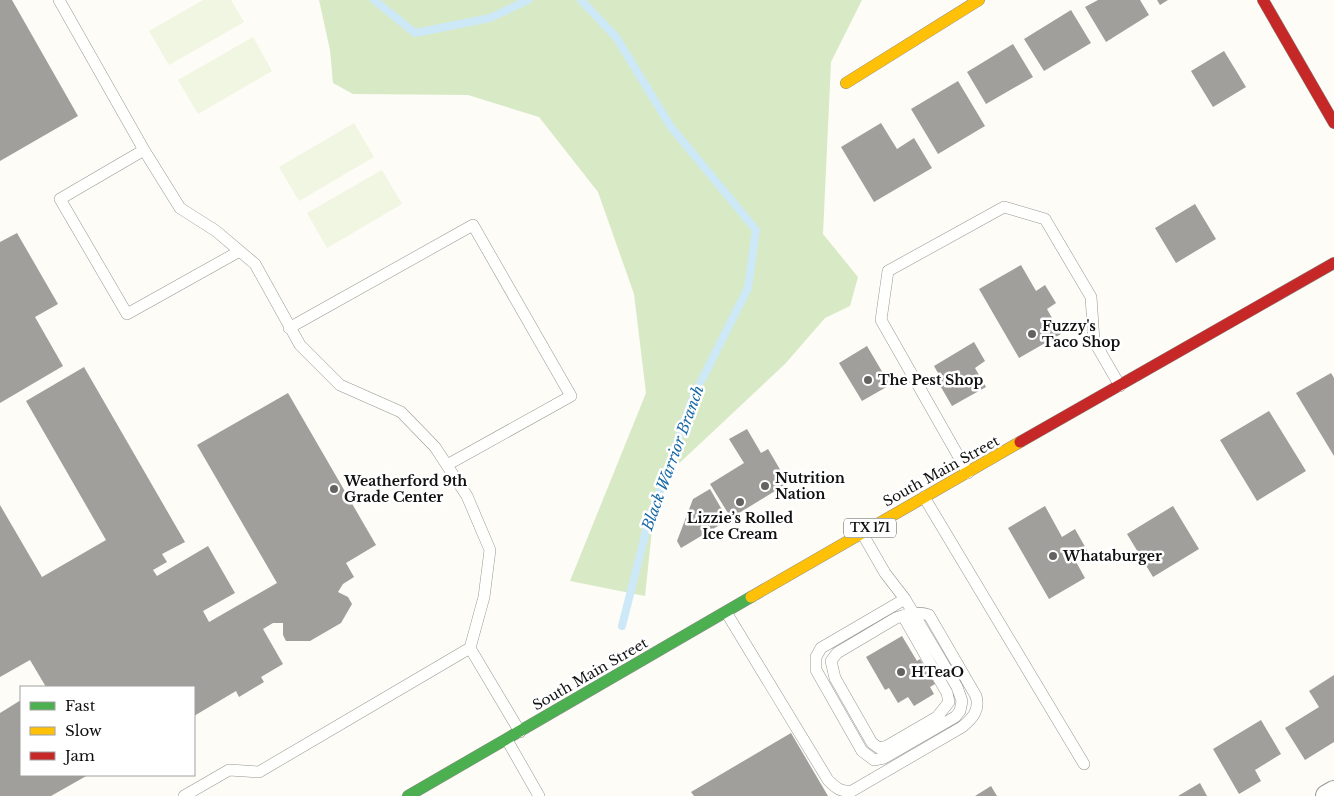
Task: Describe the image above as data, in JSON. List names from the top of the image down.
{
  "streets": {
    "main road": ["South Main Street", "TX 171"]
  },
  "water": ["Black Warrior Branch"],
  "places": [
    "Fuzzy's Taco Shop",
    "The Pest Shop",
    "Nutrition Nation",
    "Weatherford 9th Grade Center",
    "Lizzie’s Rolled Ice Cream",
    "Whataburger",
    "HTeaO"
  ],
  "legend": ["Fast", "Slow", "Jam"]
}
